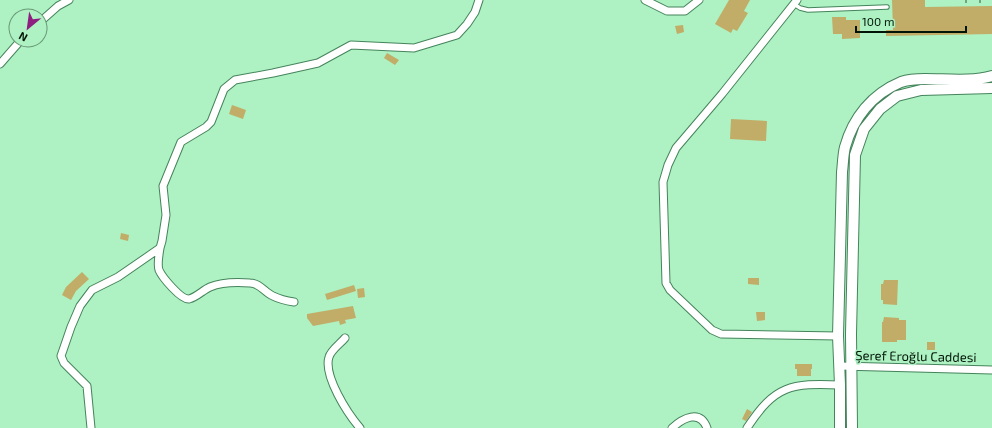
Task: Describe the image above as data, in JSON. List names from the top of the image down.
{
  "streets": {
    "street": ["Şeref Eroğlu Caddesi"]
  },
  "scale_bar": "100 m",
  "north": "bottom left"
}
